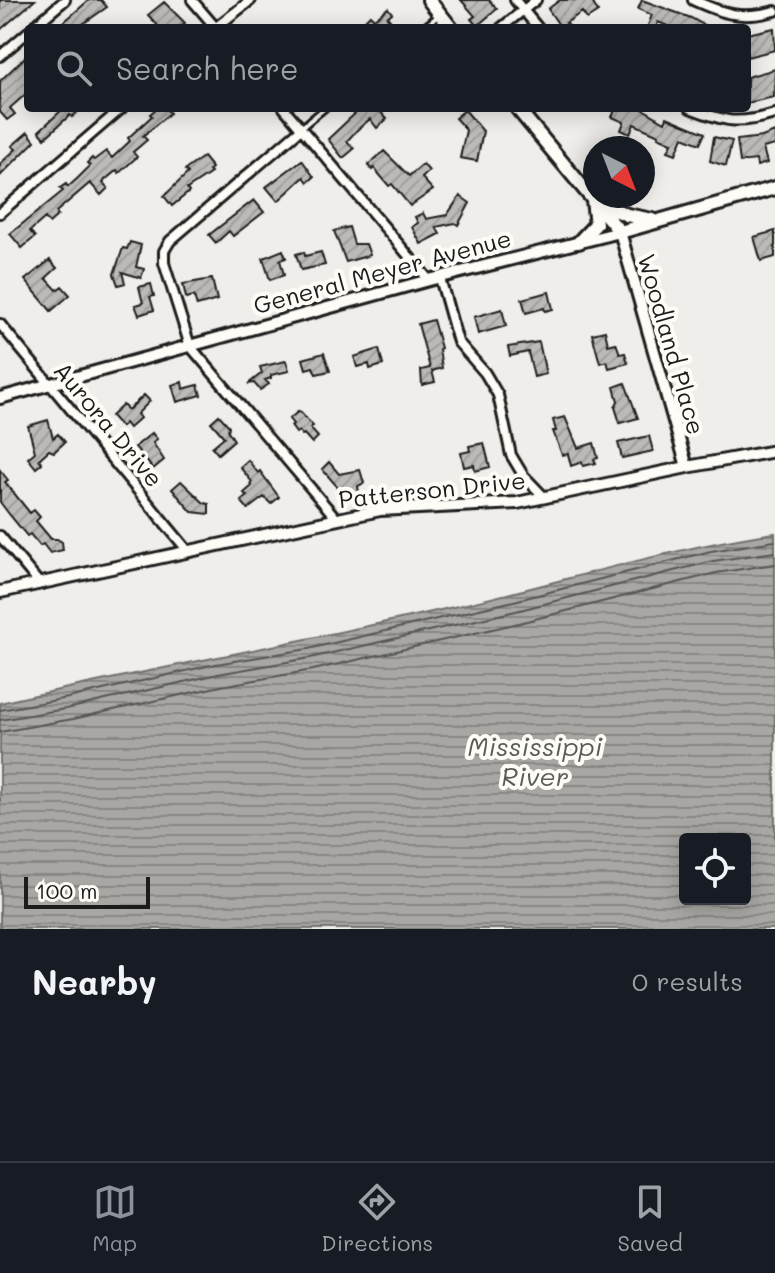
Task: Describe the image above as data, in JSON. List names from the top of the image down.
{
  "streets": {
    "main road": ["General Meyer Avenue"],
    "street": ["Woodland Place", "Aurora Drive", "Patterson Drive"]
  },
  "crossings": [
    ["General Meyer Avenue", "Woodland Place"],
    ["General Meyer Avenue", "Aurora Drive"],
    ["Woodland Place", "Patterson Drive"],
    ["Aurora Drive", "Patterson Drive"]
  ],
  "water": ["Mississippi River"],
  "scale_bar": "100 m",
  "north": "bottom right",
  "page": {
    "search": "Search here",
    "scale": "100 m",
    "heading": ["Nearby", "0 results"],
    "nav": ["Map", "Directions", "Saved"]
  }
}
